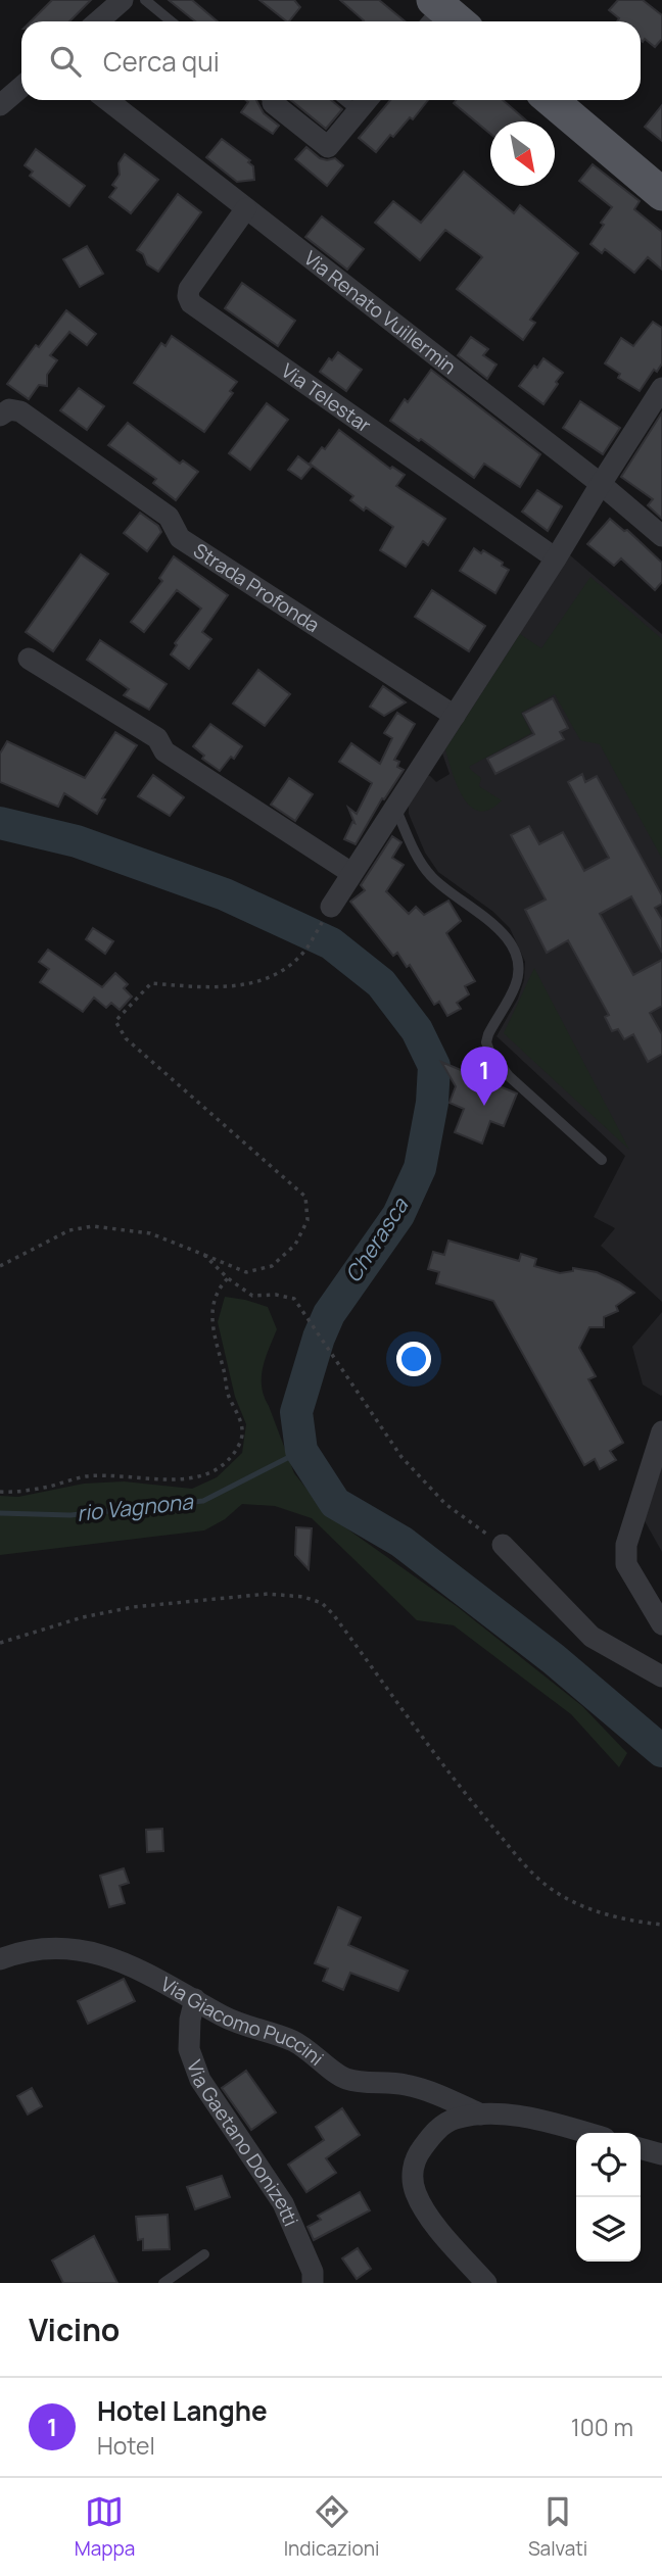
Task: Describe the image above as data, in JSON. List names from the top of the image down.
{
  "streets": {
    "street": [
      "Via Renato Vuillermin",
      "Via Telestar",
      "Strada Profonda",
      "Via Giacomo Puccini",
      "Via Gaetano Donizetti"
    ]
  },
  "crossings": [
    ["Via Renato Vuillermin", "Via Telestar"],
    ["Via Giacomo Puccini", "Via Gaetano Donizetti"]
  ],
  "water": ["Cherasca", "rio Vagnona"],
  "north": "bottom right",
  "page": {
    "search": "Cerca qui",
    "pins": "1",
    "heading": "Vicino",
    "list": [
      {
        "mark": "1",
        "name": "Hotel Langhe",
        "note": "Hotel",
        "value": "100 m"
      }
    ],
    "nav": ["Mappa", "Indicazioni", "Salvati"]
  }
}
